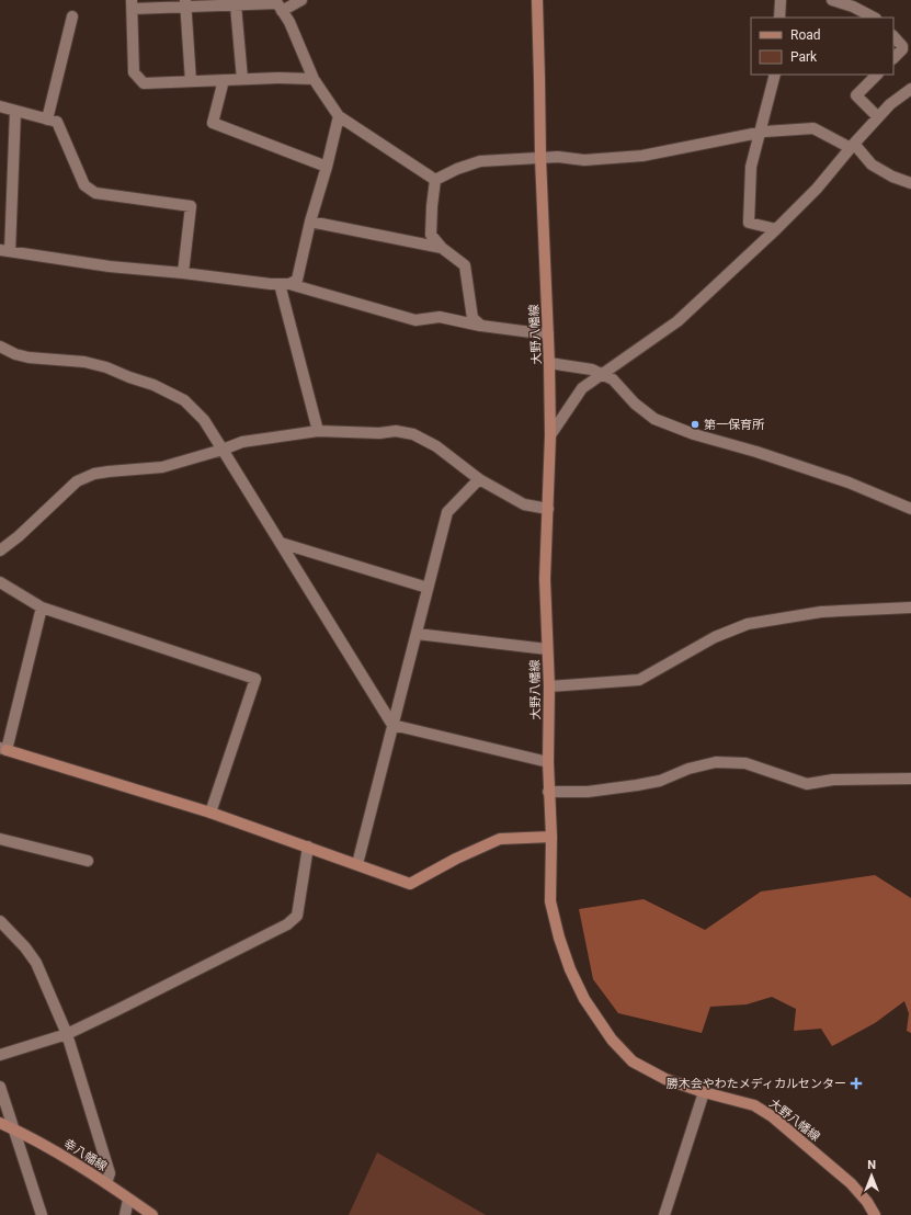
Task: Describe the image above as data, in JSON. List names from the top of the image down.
{
  "streets": {
    "main road": ["大野八幡線", "幸八幡線"]
  },
  "places": {
    "other": ["第一保育所"],
    "health": ["勝木会やわたメディカルセンター"]
  },
  "legend": ["Road", "Park"],
  "north": "top"
}
